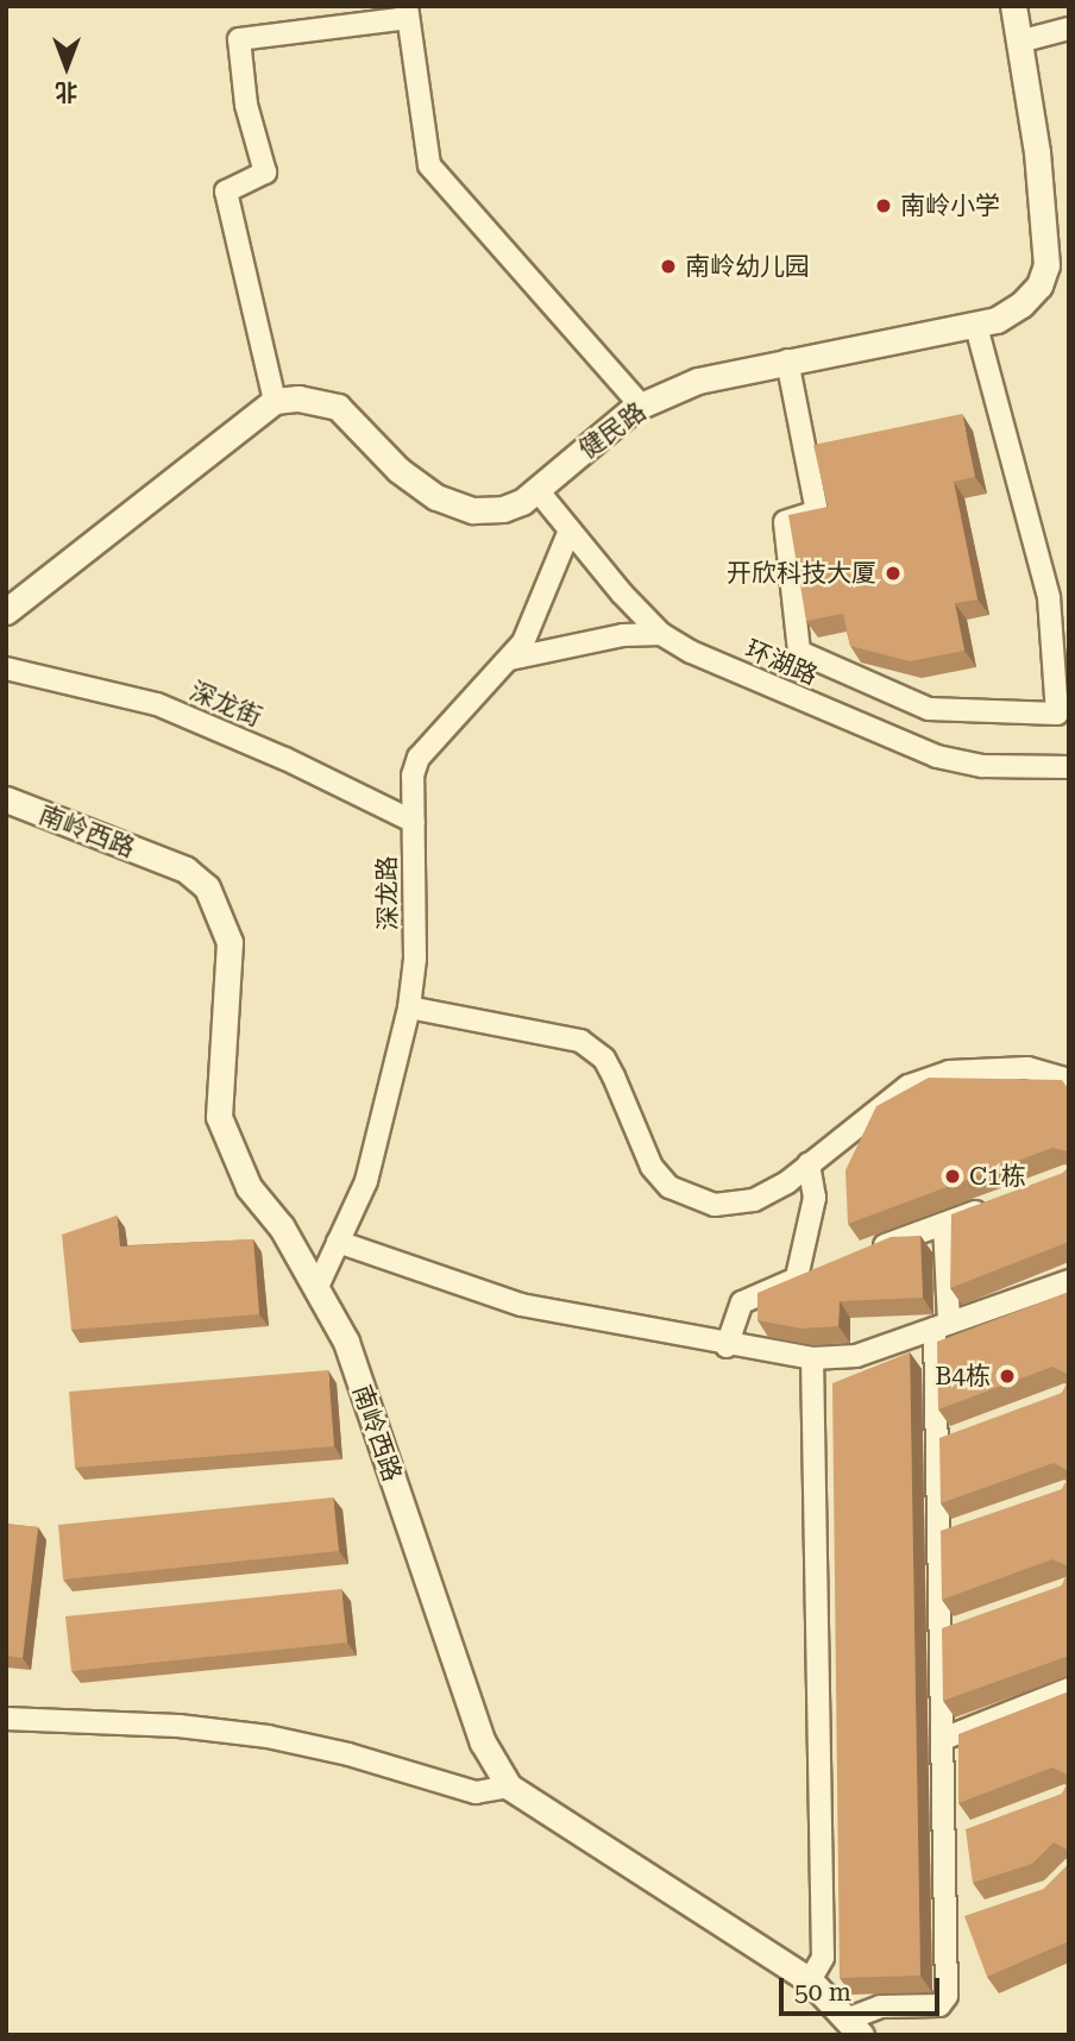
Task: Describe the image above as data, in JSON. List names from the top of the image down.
{
  "streets": {
    "street": [
      "健民路",
      "环湖路",
      "深龙街",
      "南岭西路",
      "深龙路"
    ]
  },
  "crossings": [
    ["健民路", "环湖路"],
    ["环湖路", "深龙路"],
    ["深龙街", "深龙路"],
    ["南岭西路", "深龙路"]
  ],
  "places": [
    "南岭小学",
    "南岭幼儿园",
    "开欣科技大厦",
    "C1栋",
    "B4栋"
  ],
  "scale_bar": "50 m",
  "north": "bottom"
}
